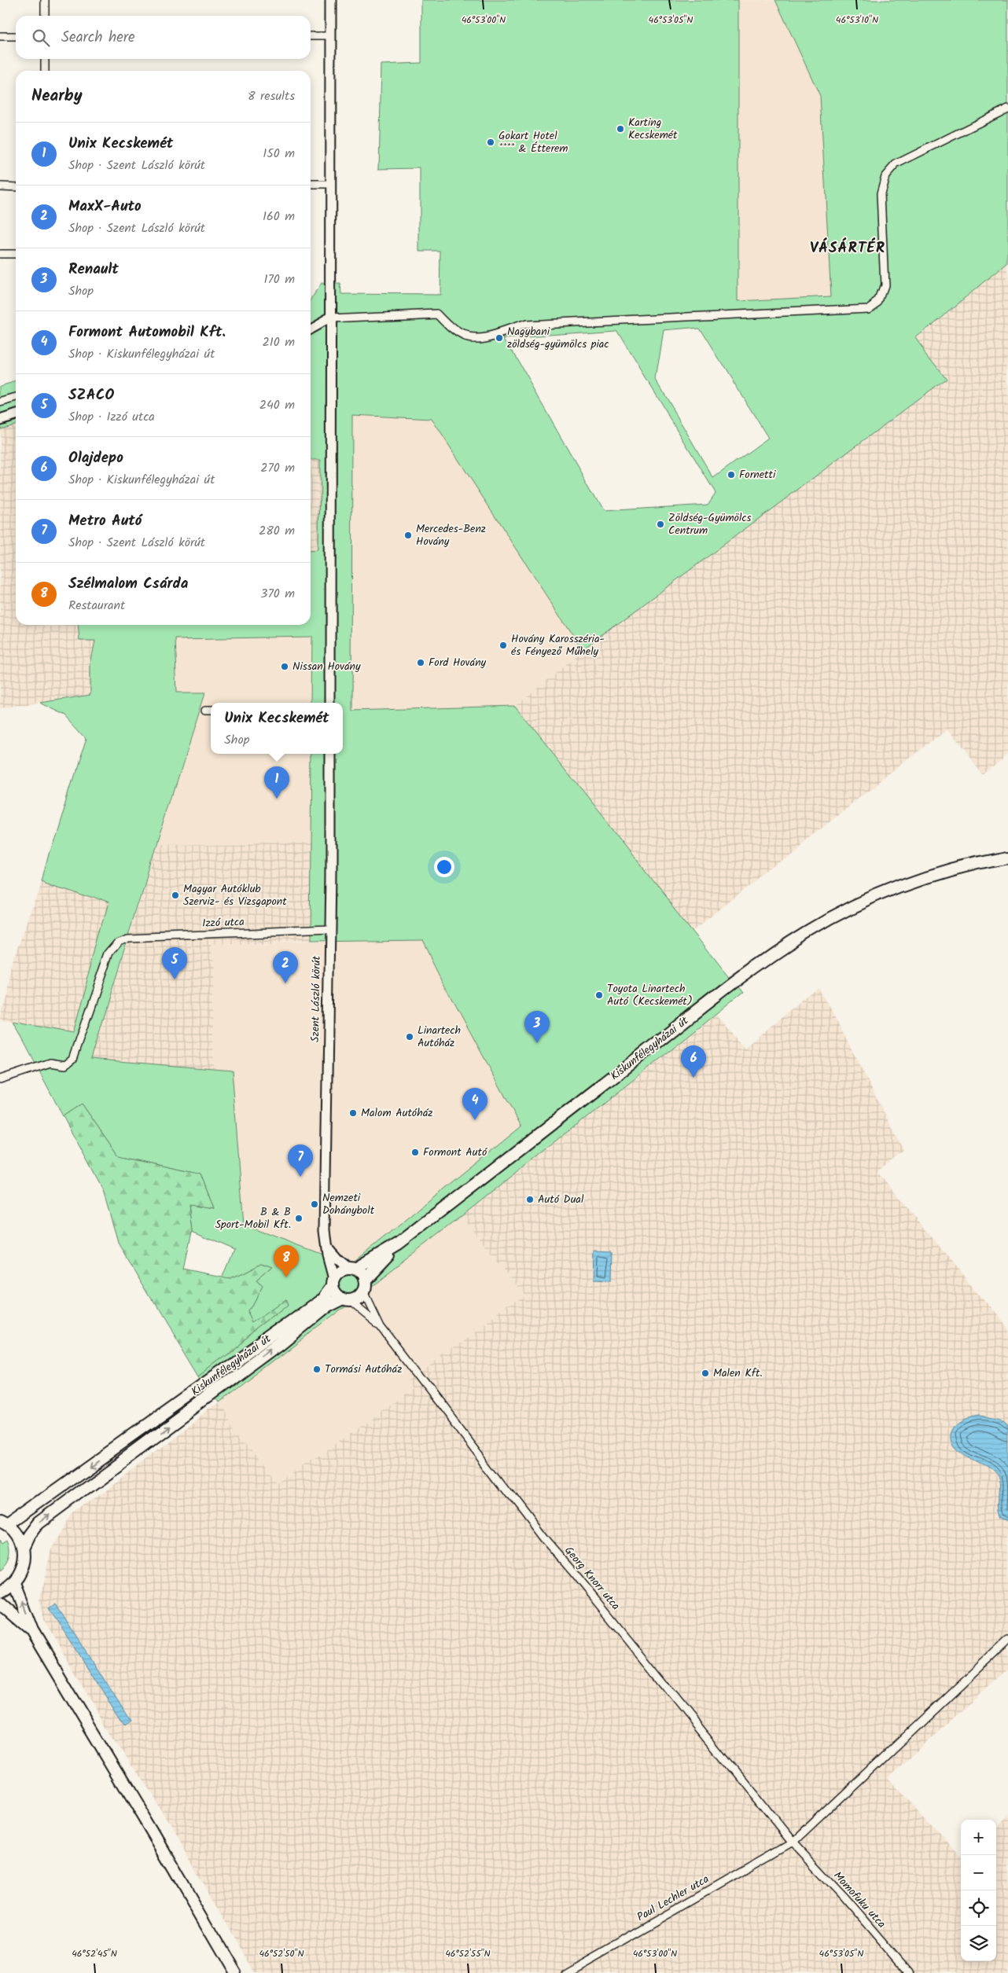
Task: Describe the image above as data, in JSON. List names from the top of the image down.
{
  "streets": {
    "main road": ["Kiskunfélegyházai út"],
    "street": [
      "Izzó utca",
      "Szent László körút",
      "Georg Knorr utca",
      "Paul Lechler utca",
      "Momofuku utca"
    ]
  },
  "crossings": [
    ["Izzó utca", "Szent László körút"],
    ["Szent László körút", "Kiskunfélegyházai út"],
    ["Szent László körút", "Georg Knorr utca"],
    ["Kiskunfélegyházai út", "Georg Knorr utca"],
    ["Georg Knorr utca", "Paul Lechler utca"],
    ["Georg Knorr utca", "Momofuku utca"],
    ["Paul Lechler utca", "Momofuku utca"]
  ],
  "districts": ["VÁSÁRTÉR"],
  "places": [
    "Karting Kecskemét",
    "Gokart Hotel **** & Étterem",
    "Nagybani zöldség-gyümölcs piac",
    "Fornetti",
    "Zöldség-Gyümölcs Centrum",
    "Mercedes-Benz Hovány",
    "Hovány Karosszéria- és Fényező Műhely",
    "Ford Hovány",
    "Nissan Hovány",
    "Magyar Autóklub Szerviz- és Vizsgapont",
    "Toyota Linartech Autó (Kecskemét)",
    "Linartech Autóház",
    "Malom Autóház",
    "Formont Autó",
    "Autó Dual",
    "Nemzeti Dohánybolt",
    "B & B Sport-Mobil Kft.",
    "Tormási Autóház",
    "Malen Kft."
  ],
  "page": {
    "search": "Search here",
    "heading": ["Nearby", "8 results"],
    "list": [
      {
        "mark": "1",
        "name": "Unix Kecskemét",
        "note": "Shop · Szent László körút",
        "value": "150 m"
      },
      {
        "mark": "2",
        "name": "MaxX-Auto",
        "note": "Shop · Szent László körút",
        "value": "160 m"
      },
      {
        "mark": "3",
        "name": "Renault",
        "note": "Shop",
        "value": "170 m"
      },
      {
        "mark": "4",
        "name": "Formont Automobil Kft.",
        "note": "Shop · Kiskunfélegyházai út",
        "value": "210 m"
      },
      {
        "mark": "5",
        "name": "SZACO",
        "note": "Shop · Izzó utca",
        "value": "240 m"
      },
      {
        "mark": "6",
        "name": "Olajdepo",
        "note": "Shop · Kiskunfélegyházai út",
        "value": "270 m"
      },
      {
        "mark": "7",
        "name": "Metro Autó",
        "note": "Shop · Szent László körút",
        "value": "280 m"
      },
      {
        "mark": "8",
        "name": "Szélmalom Csárda",
        "note": "Restaurant",
        "value": "370 m"
      }
    ],
    "popup": ["Unix Kecskemét", "Shop"],
    "pins": [
      "1",
      "5",
      "2",
      "3",
      "6",
      "4",
      "7",
      "8"
    ],
    "map_buttons": ["+", "−"]
  },
  "coordinates": [
    "46°53'00\"N",
    "46°53'05\"N",
    "46°53'10\"N",
    "46°52'45\"N",
    "46°52'50\"N",
    "46°52'55\"N"
  ]
}
